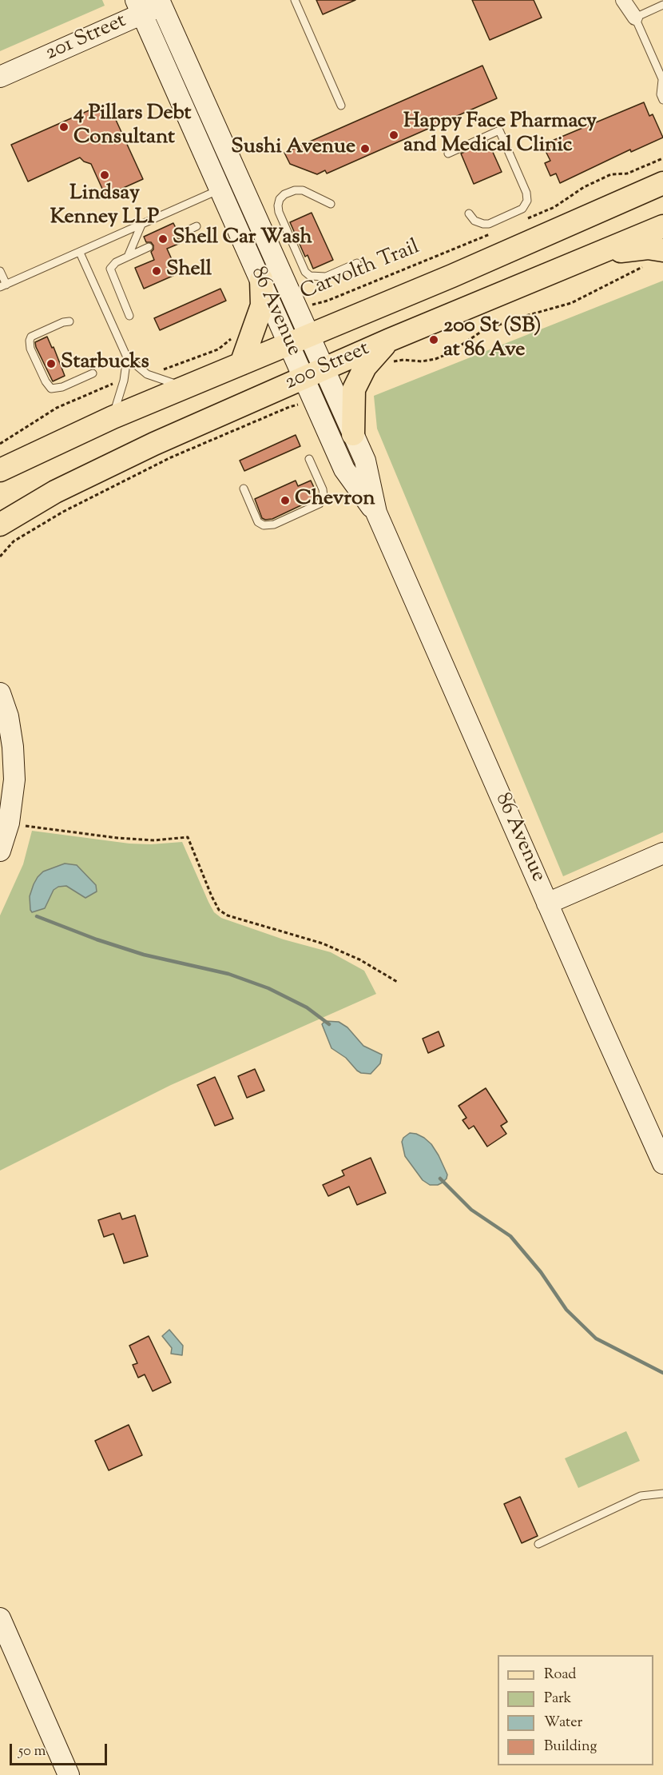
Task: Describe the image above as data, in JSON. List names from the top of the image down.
{
  "streets": {
    "main road": ["200 Street"],
    "street": ["201 Street", "86 Avenue"],
    "path": ["Carvolth Trail"]
  },
  "crossings": [
    ["201 Street", "86 Avenue"],
    ["Carvolth Trail", "86 Avenue"],
    ["86 Avenue", "200 Street"]
  ],
  "places": [
    "4 Pillars Debt Consultant",
    "Happy Face Pharmacy and Medical Clinic",
    "Sushi Avenue",
    "Lindsay Kenney LLP",
    "Shell Car Wash",
    "Shell",
    "200 St (SB) at 86 Ave",
    "Starbucks",
    "Chevron"
  ],
  "legend": [
    "Road",
    "Park",
    "Water",
    "Building"
  ],
  "scale_bar": "50 m"
}
